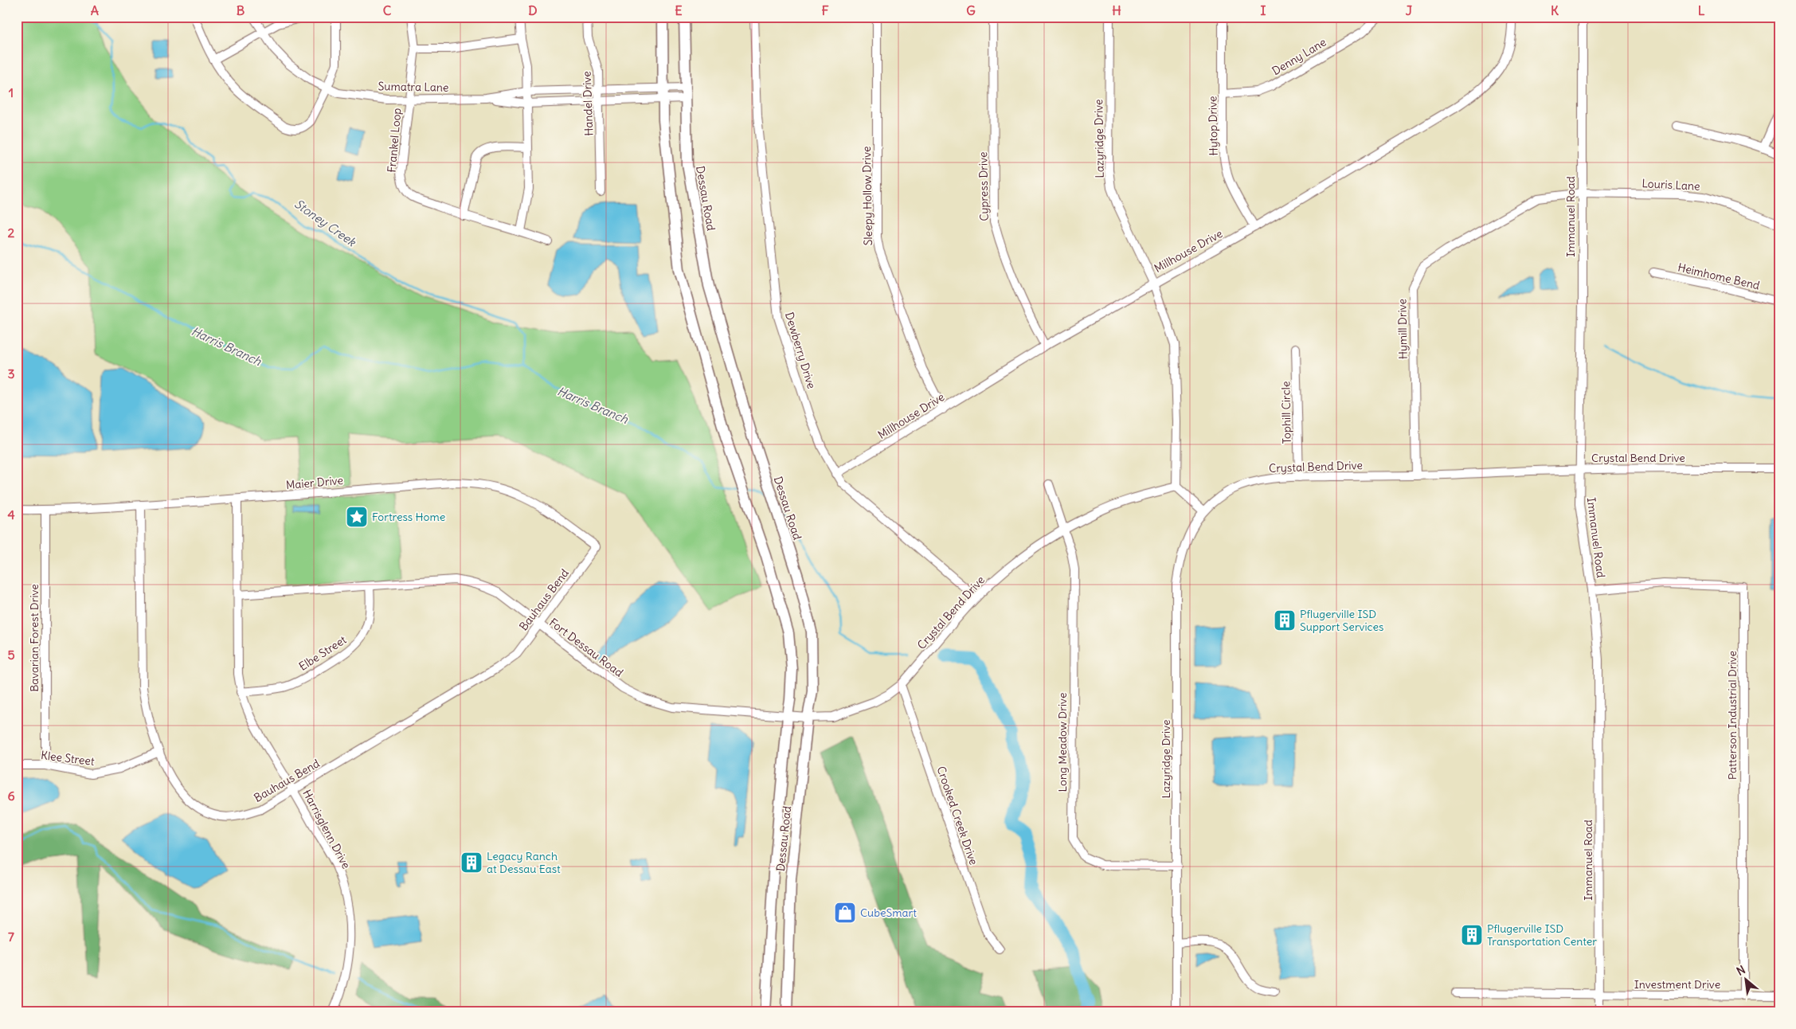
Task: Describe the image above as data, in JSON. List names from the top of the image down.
{
  "streets": {
    "main road": ["Dessau Road"],
    "street": [
      "Denny Lane",
      "Sumatra Lane",
      "Handel Drive",
      "Hytop Drive",
      "Lazyridge Drive",
      "Frankel Loop",
      "Louris Lane",
      "Cypress Drive",
      "Sleepy Hollow Drive",
      "Immanuel Road",
      "Millhouse Drive",
      "Heimhome Bend",
      "Hymill Drive",
      "Dewberry Drive",
      "Tophill Circle",
      "Crystal Bend Drive",
      "Maier Drive",
      "Bauhaus Bend",
      "Bavarian Forest Drive",
      "Fort Dessau Road",
      "Elbe Street",
      "Patterson Industrial Drive",
      "Long Meadow Drive",
      "Klee Street",
      "Crooked Creek Drive",
      "Harrisglenn Drive",
      "Investment Drive"
    ]
  },
  "crossings": [
    ["Denny Lane", "Hytop Drive"],
    ["Sumatra Lane", "Handel Drive"],
    ["Sumatra Lane", "Frankel Loop"],
    ["Sumatra Lane", "Dessau Road"],
    ["Hytop Drive", "Millhouse Drive"],
    ["Lazyridge Drive", "Millhouse Drive"],
    ["Lazyridge Drive", "Crystal Bend Drive"],
    ["Lazyridge Drive", "Long Meadow Drive"],
    ["Louris Lane", "Immanuel Road"],
    ["Louris Lane", "Hymill Drive"],
    ["Cypress Drive", "Millhouse Drive"],
    ["Sleepy Hollow Drive", "Millhouse Drive"],
    ["Dessau Road", "Crystal Bend Drive"],
    ["Dessau Road", "Fort Dessau Road"],
    ["Immanuel Road", "Hymill Drive"],
    ["Immanuel Road", "Crystal Bend Drive"],
    ["Immanuel Road", "Patterson Industrial Drive"],
    ["Immanuel Road", "Investment Drive"],
    ["Millhouse Drive", "Dewberry Drive"],
    ["Hymill Drive", "Crystal Bend Drive"],
    ["Dewberry Drive", "Crystal Bend Drive"],
    ["Tophill Circle", "Crystal Bend Drive"],
    ["Crystal Bend Drive", "Fort Dessau Road"],
    ["Crystal Bend Drive", "Long Meadow Drive"],
    ["Crystal Bend Drive", "Crooked Creek Drive"],
    ["Maier Drive", "Bauhaus Bend"],
    ["Maier Drive", "Bavarian Forest Drive"],
    ["Maier Drive", "Harrisglenn Drive"],
    ["Bauhaus Bend", "Fort Dessau Road"],
    ["Bauhaus Bend", "Klee Street"],
    ["Bauhaus Bend", "Harrisglenn Drive"],
    ["Bavarian Forest Drive", "Klee Street"],
    ["Fort Dessau Road", "Elbe Street"],
    ["Fort Dessau Road", "Harrisglenn Drive"],
    ["Elbe Street", "Harrisglenn Drive"],
    ["Patterson Industrial Drive", "Investment Drive"]
  ],
  "water": ["Stoney Creek", "Harris Branch"],
  "places": {
    "place": ["Fortress Home"],
    "building": ["Pflugerville ISD Support Services", "Legacy Ranch at Dessau East", "Pflugerville ISD Transportation Center"],
    "shop": ["CubeSmart"]
  },
  "north": "top left",
  "grid": {
    "columns": [
      "A",
      "B",
      "C",
      "D",
      "E",
      "F",
      "G",
      "H",
      "I",
      "J",
      "K",
      "L"
    ],
    "rows": [
      "1",
      "2",
      "3",
      "4",
      "5",
      "6",
      "7"
    ]
  }
}
